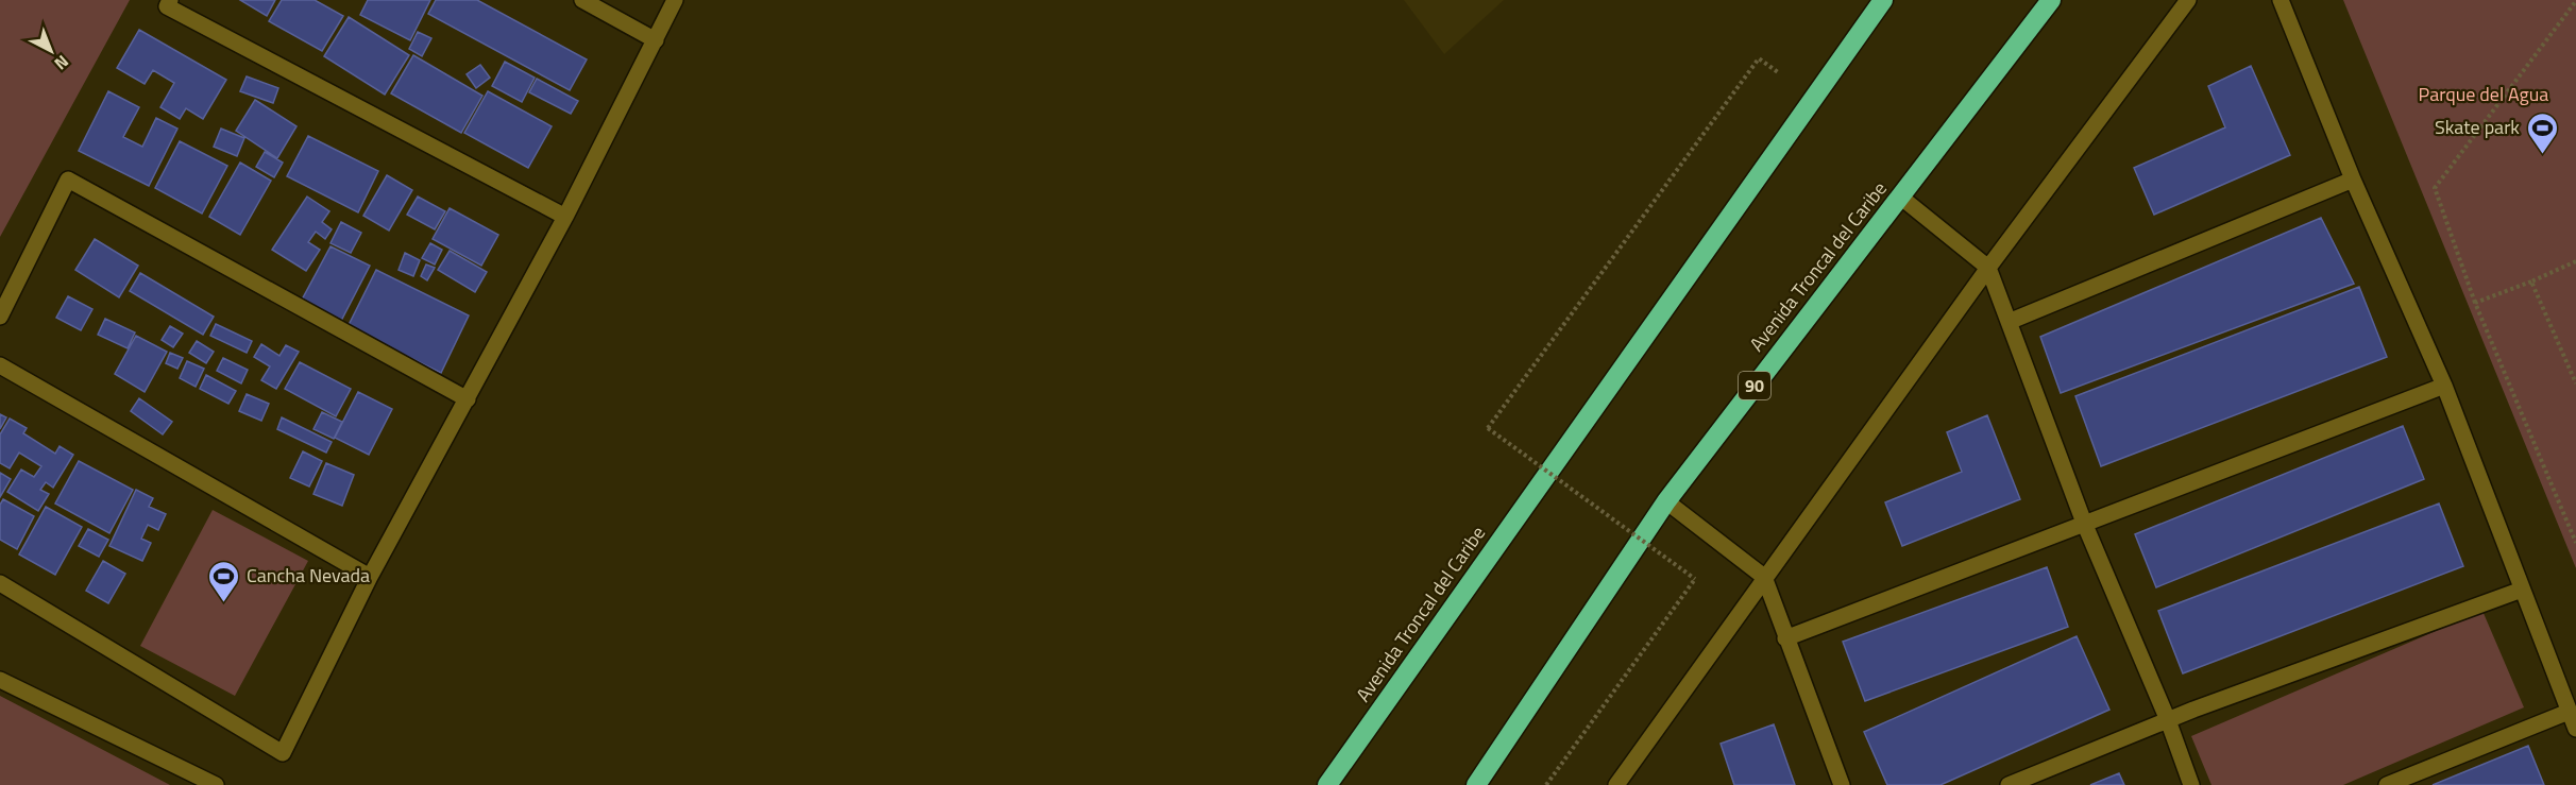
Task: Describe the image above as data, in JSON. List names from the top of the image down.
{
  "streets": {
    "highway": ["Avenida Troncal del Caribe", "90"]
  },
  "parks": ["Parque del Agua"],
  "places": {
    "sports": ["Skate park", "Cancha Nevada"]
  },
  "north": "bottom right"
}
